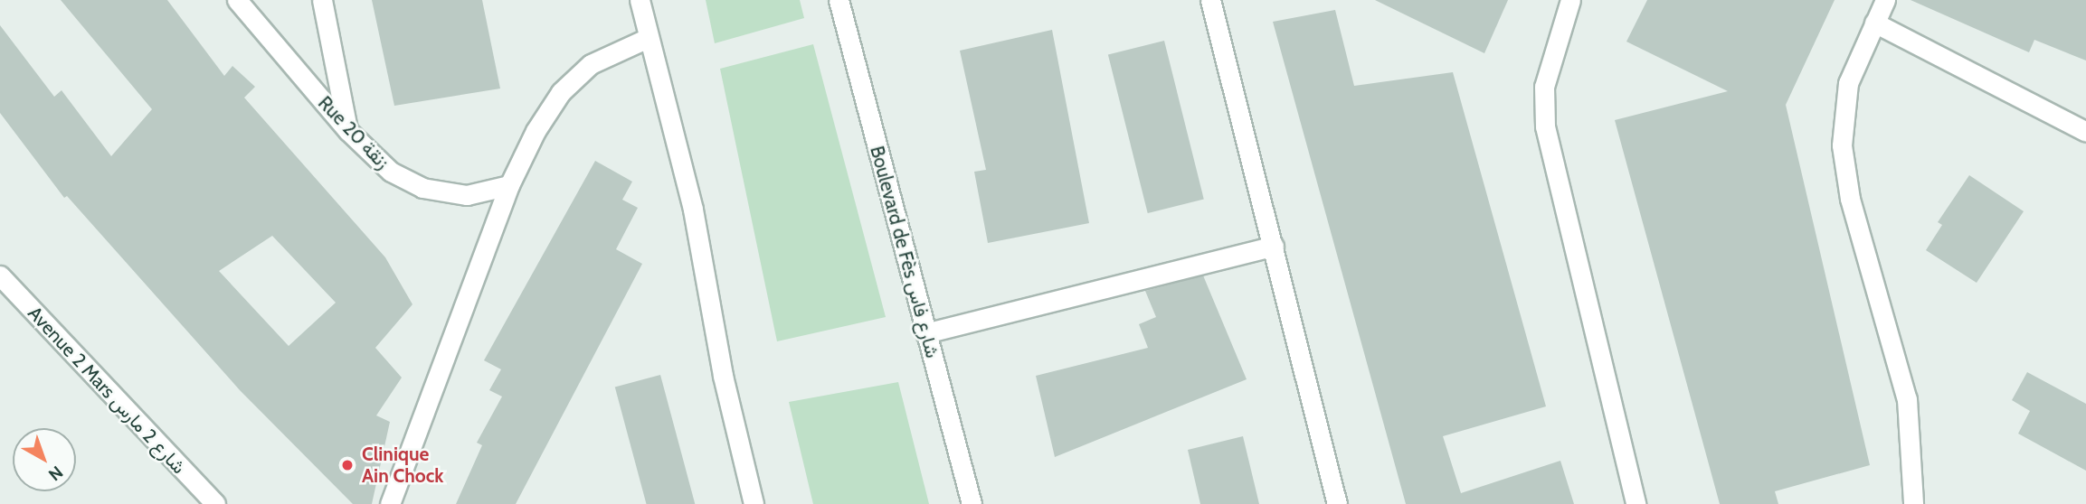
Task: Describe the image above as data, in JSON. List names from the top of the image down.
{
  "streets": {
    "street": ["Rue 20 زنقة", "Boulevard de Fès شارع فاس", "Avenue 2 Mars شارع 2 مارس"]
  },
  "places": ["Clinique Ain Chock"],
  "north": "bottom right"
}
